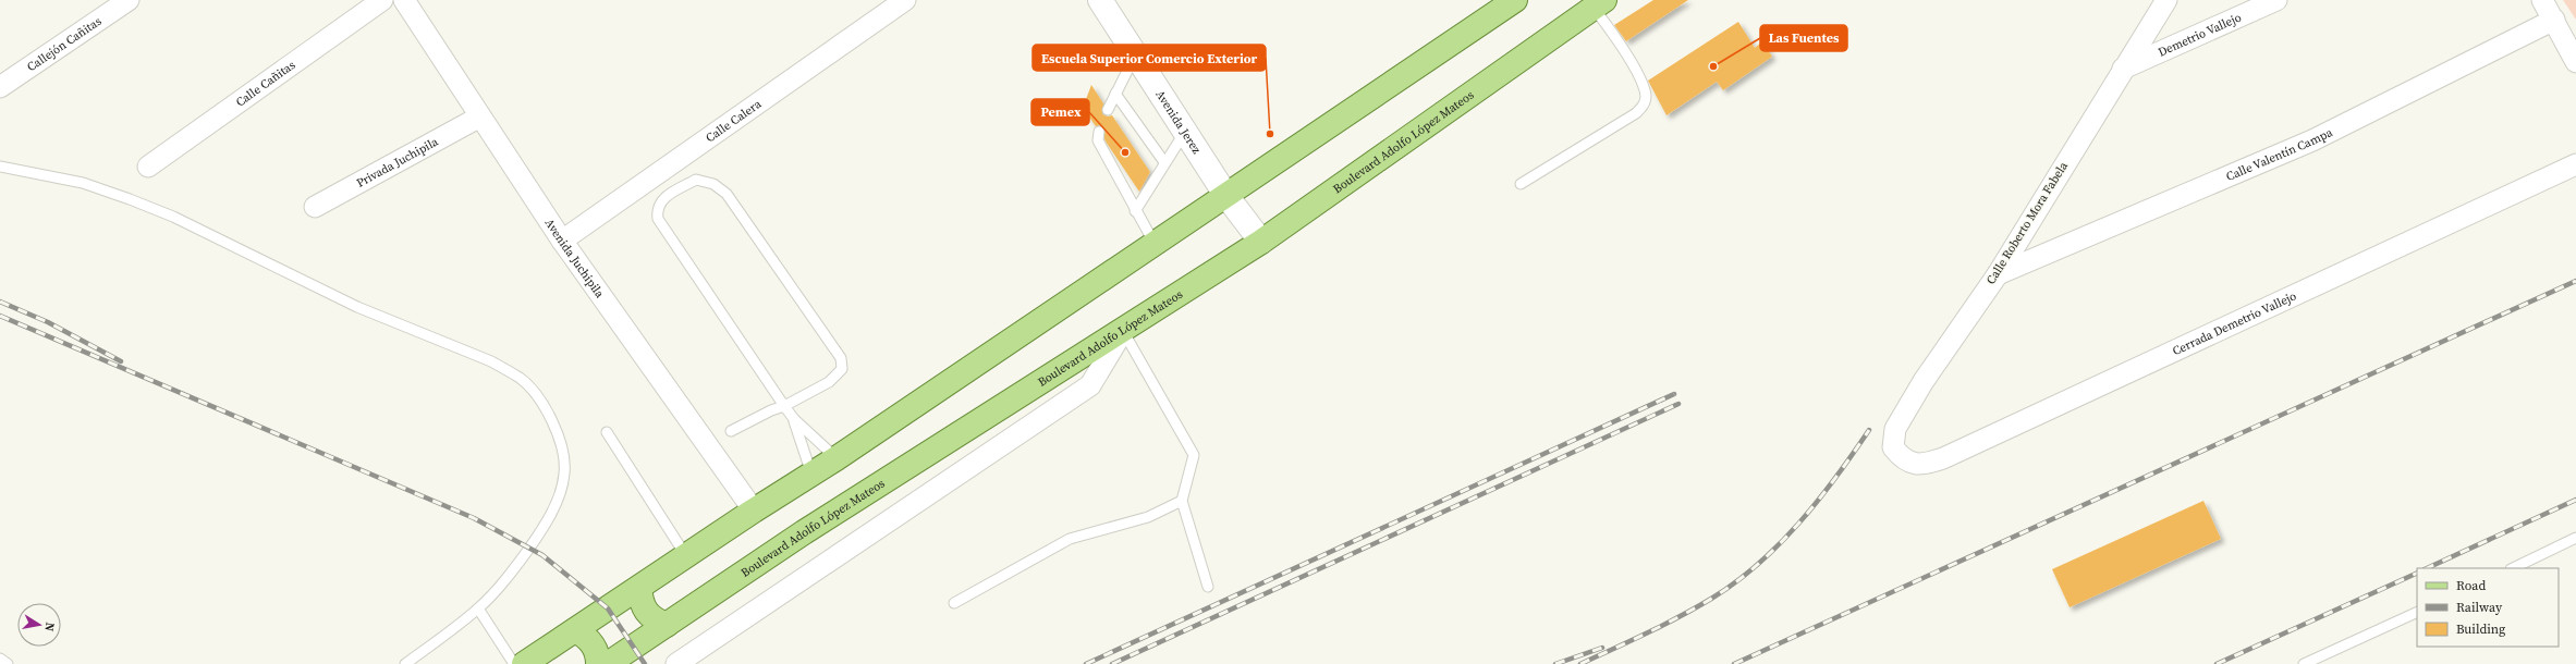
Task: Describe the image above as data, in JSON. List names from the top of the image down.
{
  "streets": {
    "main road": ["Boulevard Adolfo López Mateos"],
    "street": [
      "Demetrio Vallejo",
      "Callejón Cañitas",
      "Calle Cañitas",
      "Calle Calera",
      "Avenida Jerez",
      "Calle Valentín Campa",
      "Privada Juchipila",
      "Calle Roberto Mora Fabela",
      "Avenida Juchipila",
      "Cerrada Demetrio Vallejo"
    ]
  },
  "crossings": [
    ["Demetrio Vallejo", "Calle Roberto Mora Fabela"],
    ["Calle Calera", "Avenida Juchipila"],
    ["Avenida Jerez", "Boulevard Adolfo López Mateos"],
    ["Calle Valentín Campa", "Calle Roberto Mora Fabela"],
    ["Privada Juchipila", "Avenida Juchipila"],
    ["Calle Roberto Mora Fabela", "Cerrada Demetrio Vallejo"]
  ],
  "places": ["Las Fuentes", "Escuela Superior Comercio Exterior", "Pemex"],
  "legend": ["Road", "Railway", "Building"],
  "north": "right"
}
